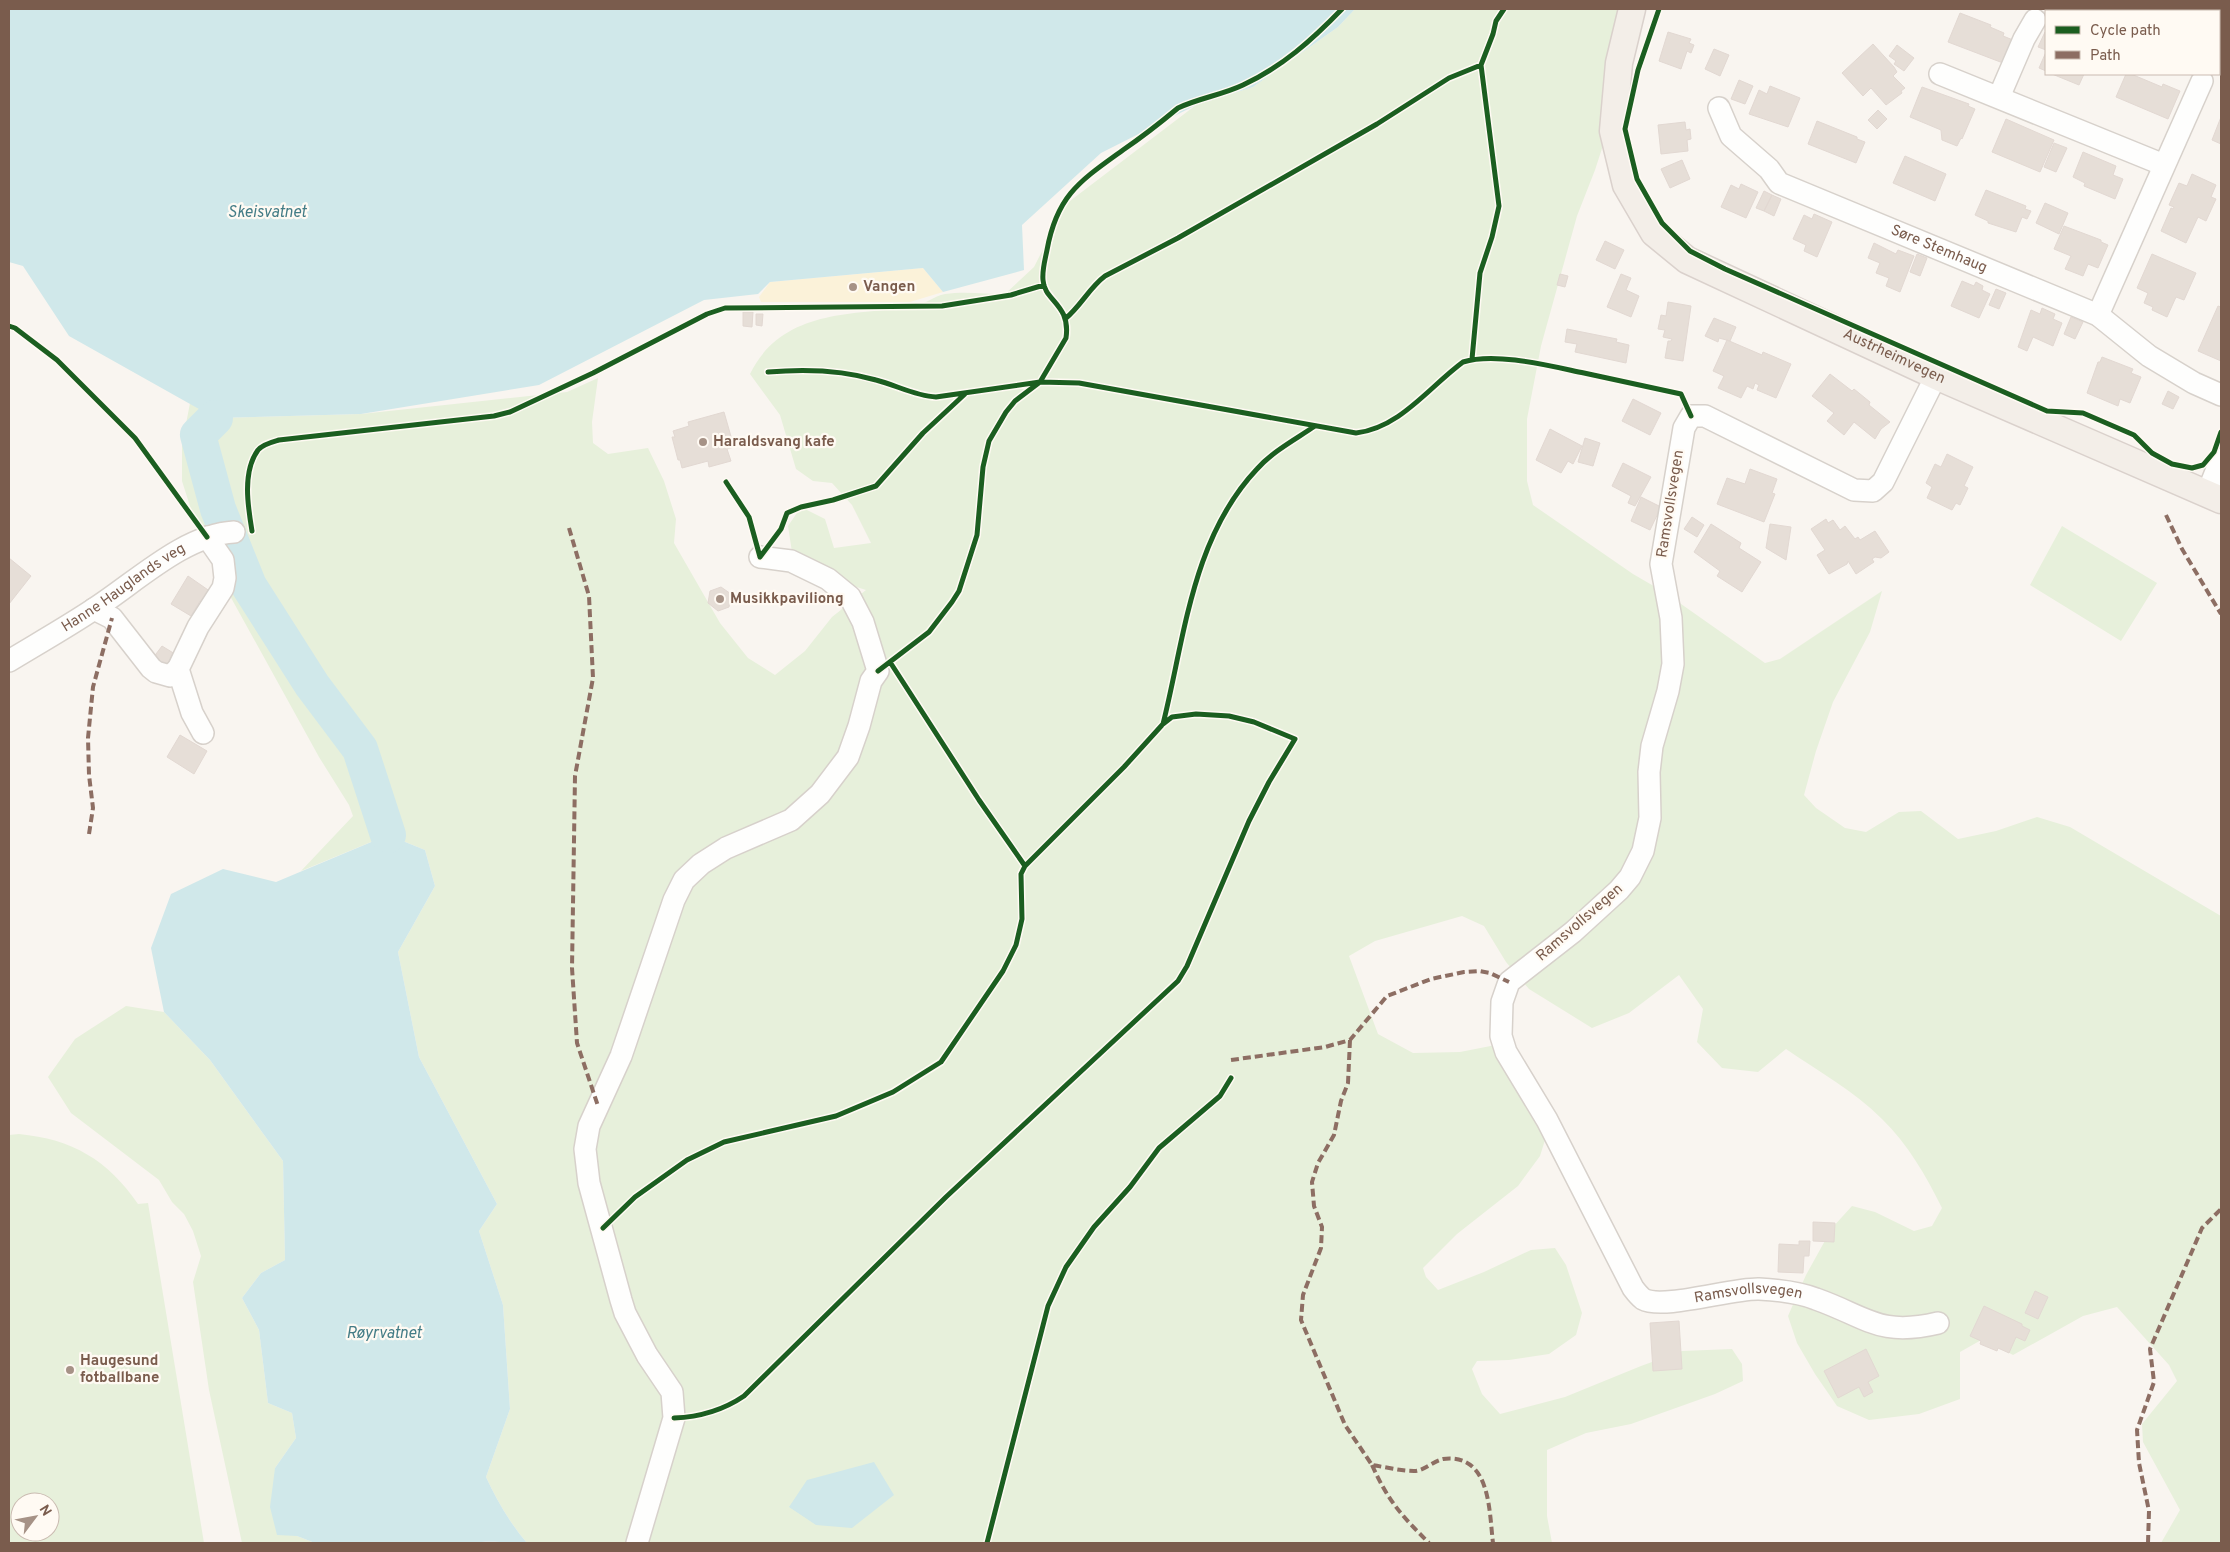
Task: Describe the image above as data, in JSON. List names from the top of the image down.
{
  "streets": {
    "main road": ["Austrheimvegen"],
    "street": ["Søre Stemhaug", "Ramsvollsvegen", "Hanne Hauglands veg"]
  },
  "crossings": [
    ["Austrheimvegen", "Ramsvollsvegen"]
  ],
  "water": ["Skeisvatnet", "Røyrvatnet"],
  "places": [
    "Vangen",
    "Haraldsvang kafe",
    "Musikkpaviliong",
    "Haugesund fotballbane"
  ],
  "legend": ["Cycle path", "Path"],
  "north": "top right"
}
